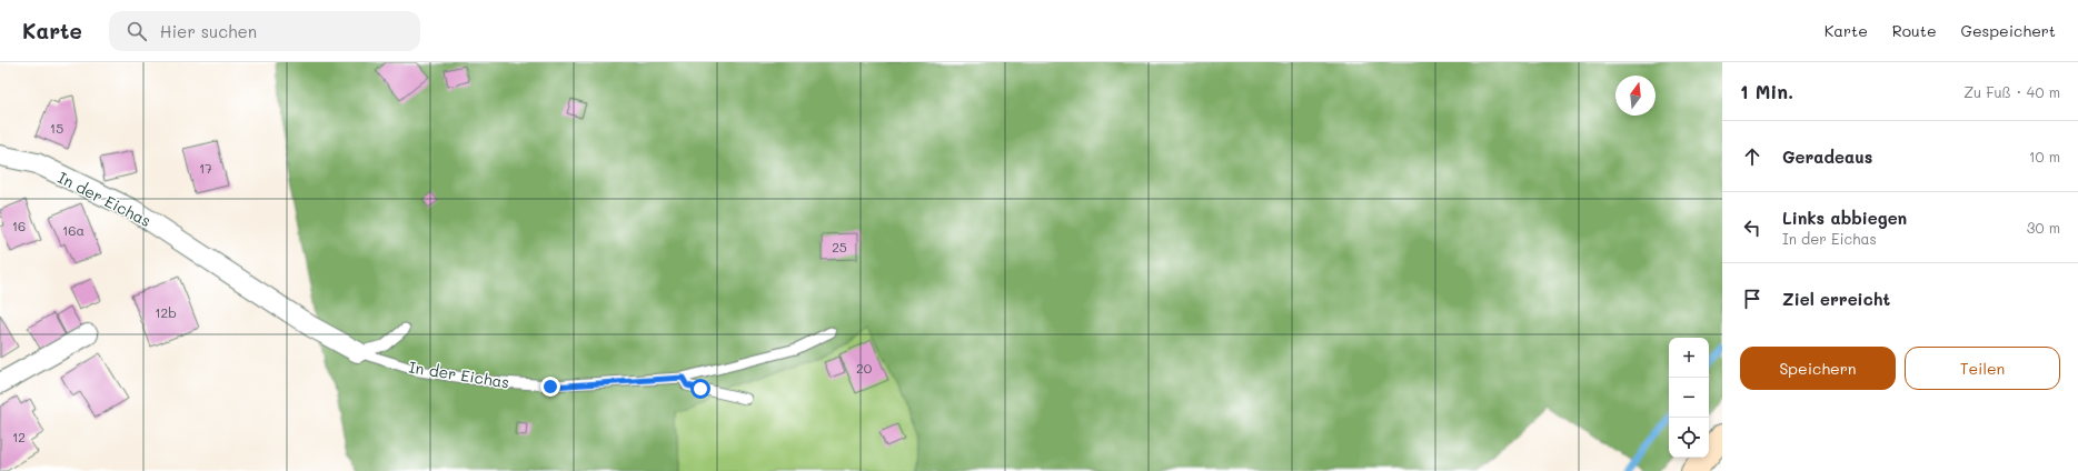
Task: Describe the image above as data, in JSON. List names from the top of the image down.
{
  "streets": {
    "street": ["In der Eichas"]
  },
  "house_numbers": [
    "15",
    "17",
    "16",
    "16a",
    "25",
    "12b",
    "20",
    "12"
  ],
  "north": "top",
  "page": {
    "header": "Karte",
    "search": "Hier suchen",
    "nav": ["Karte", "Route", "Gespeichert"],
    "heading": ["1 Min.", "Zu Fuß · 40 m"],
    "list": [
      ["Geradeaus", "10 m"],
      ["Links abbiegen", "In der Eichas", "30 m"],
      "Ziel erreicht"
    ],
    "buttons": ["Speichern", "Teilen"],
    "map_buttons": ["+", "−"]
  }
}
